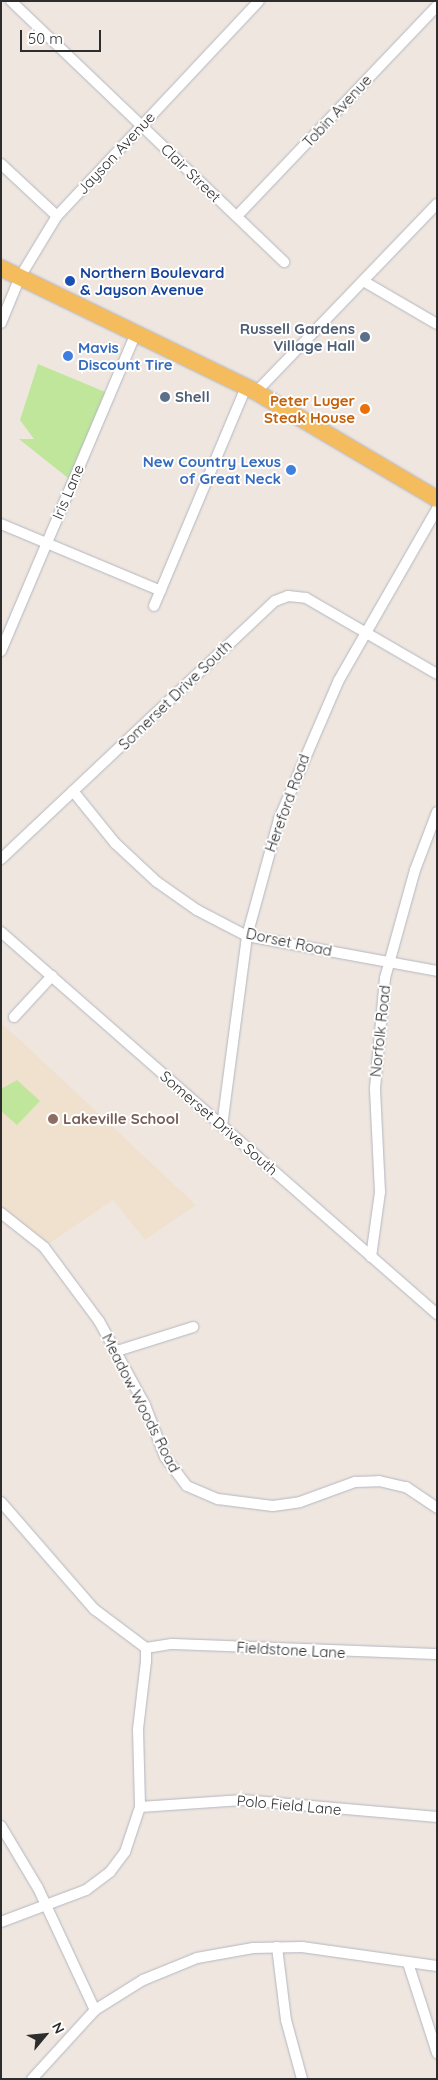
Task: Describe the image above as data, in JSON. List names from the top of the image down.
{
  "streets": {
    "street": [
      "Tobin Avenue",
      "Jayson Avenue",
      "Clair Street",
      "Iris Lane",
      "Somerset Drive South",
      "Hereford Road",
      "Dorset Road",
      "Norfolk Road",
      "Meadow Woods Road",
      "Fieldstone Lane",
      "Polo Field Lane"
    ]
  },
  "crossings": [
    ["Tobin Avenue", "Clair Street"],
    ["Jayson Avenue", "Clair Street"],
    ["Somerset Drive South", "Hereford Road"],
    ["Somerset Drive South", "Dorset Road"],
    ["Somerset Drive South", "Norfolk Road"],
    ["Hereford Road", "Dorset Road"],
    ["Dorset Road", "Norfolk Road"]
  ],
  "places": [
    "Northern Boulevard & Jayson Avenue",
    "Russell Gardens Village Hall",
    "Mavis Discount Tire",
    "Shell",
    "Peter Luger Steak House",
    "New Country Lexus of Great Neck",
    "Lakeville School"
  ],
  "scale_bar": "50 m",
  "north": "top right"
}
